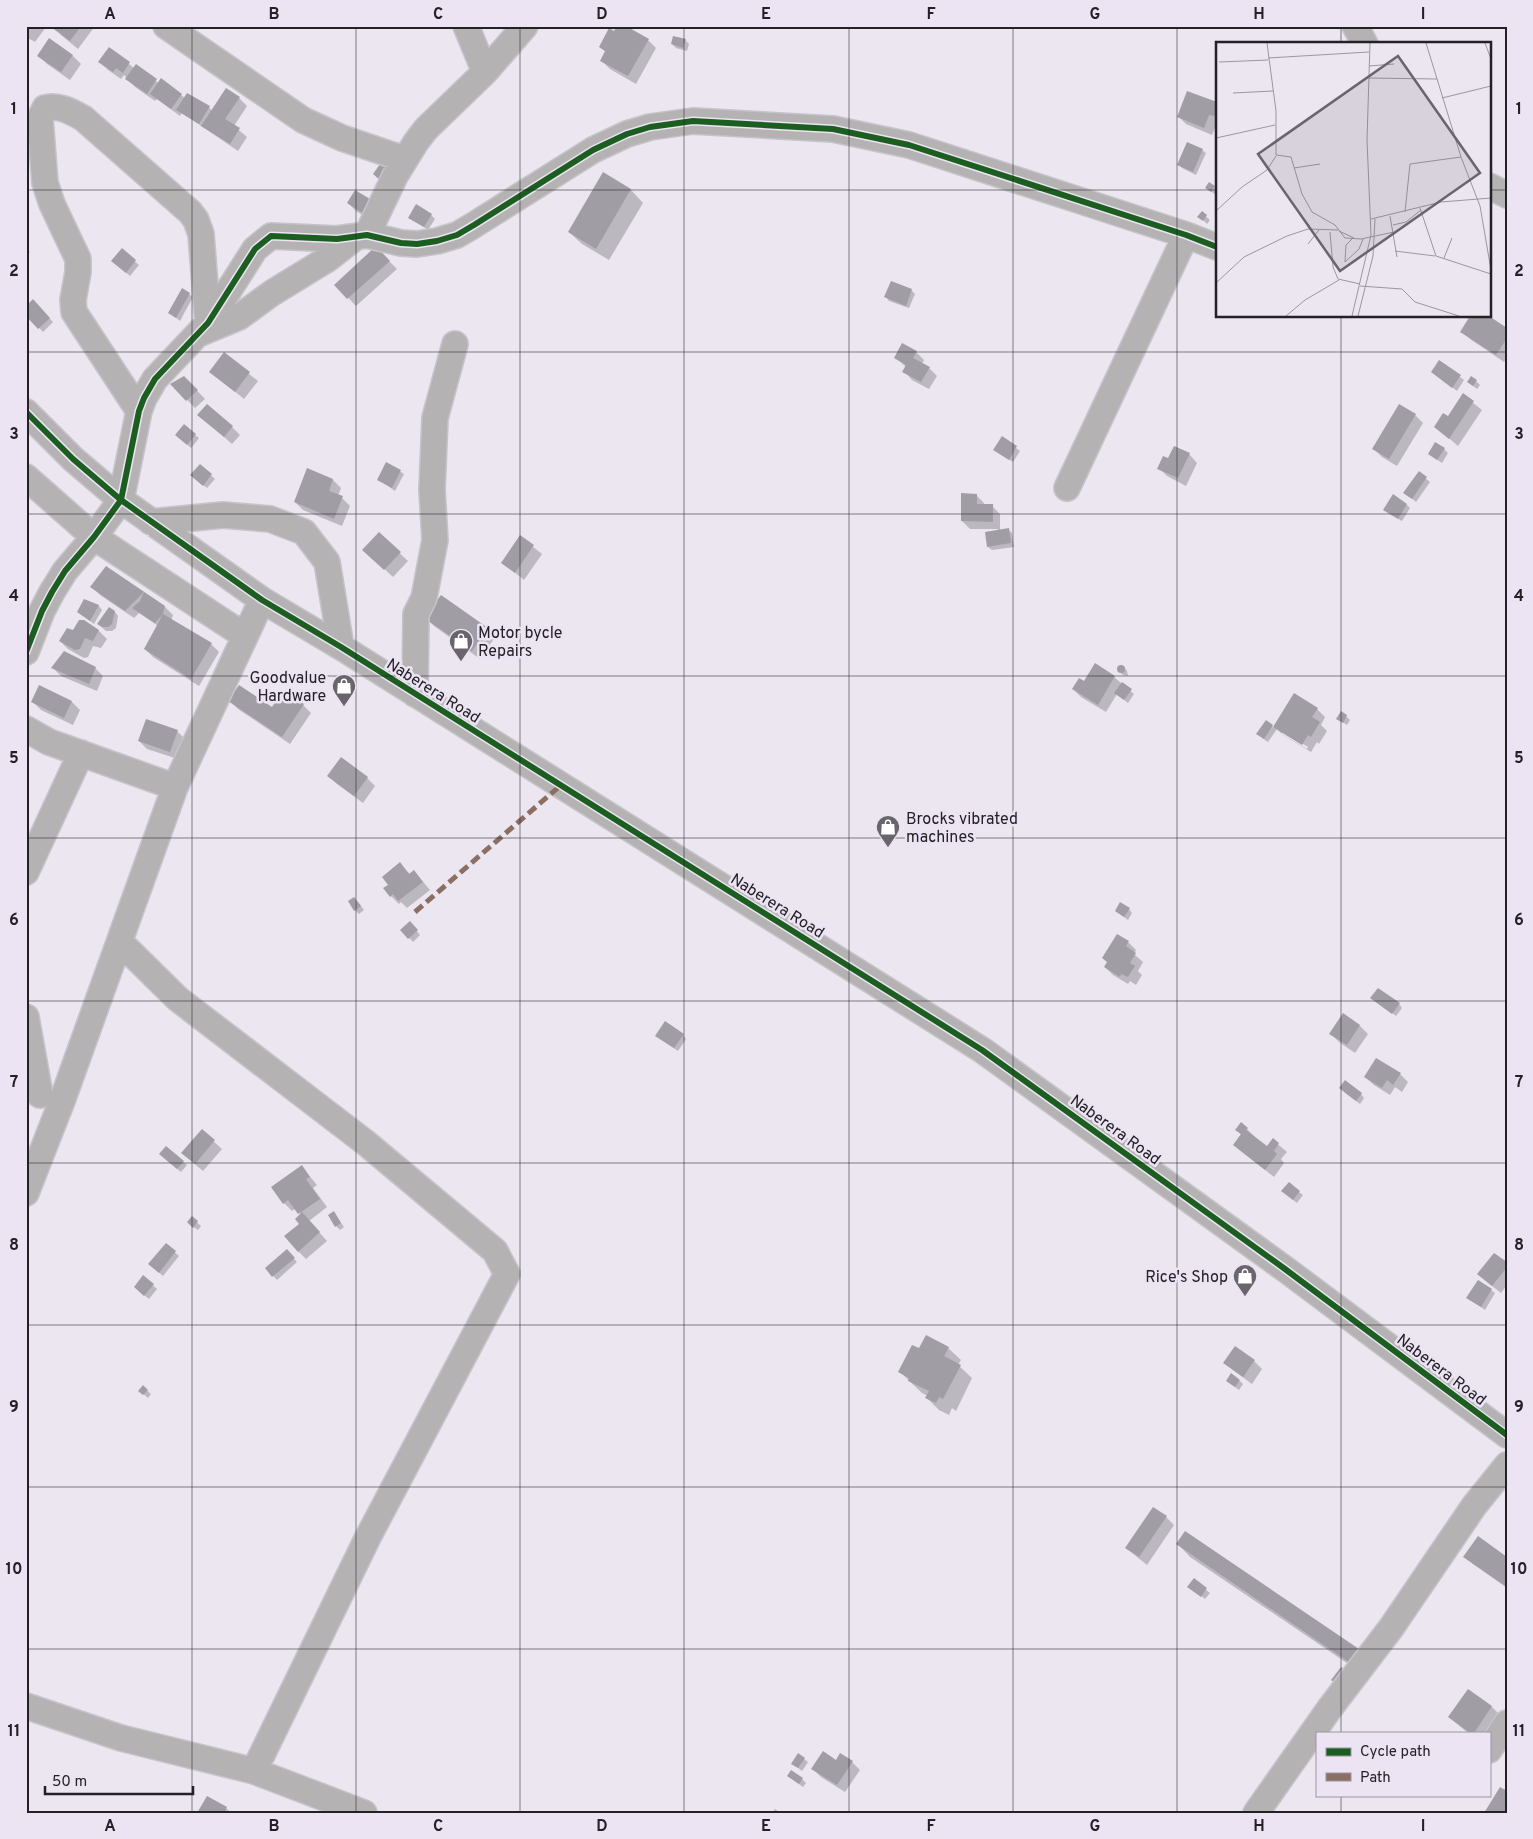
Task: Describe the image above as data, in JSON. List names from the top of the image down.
{
  "streets": {
    "street": ["Naberera Road"]
  },
  "places": {
    "shop": [
      "Motor bycle Repairs",
      "Goodvalue Hardware",
      "Brocks vibrated machines",
      "Rice's Shop"
    ]
  },
  "legend": ["Cycle path", "Path"],
  "scale_bar": "50 m",
  "grid": {
    "columns": [
      "A",
      "B",
      "C",
      "D",
      "E",
      "F",
      "G",
      "H",
      "I"
    ],
    "rows": [
      "1",
      "2",
      "3",
      "4",
      "5",
      "6",
      "7",
      "8",
      "9",
      "10",
      "11"
    ]
  }
}
